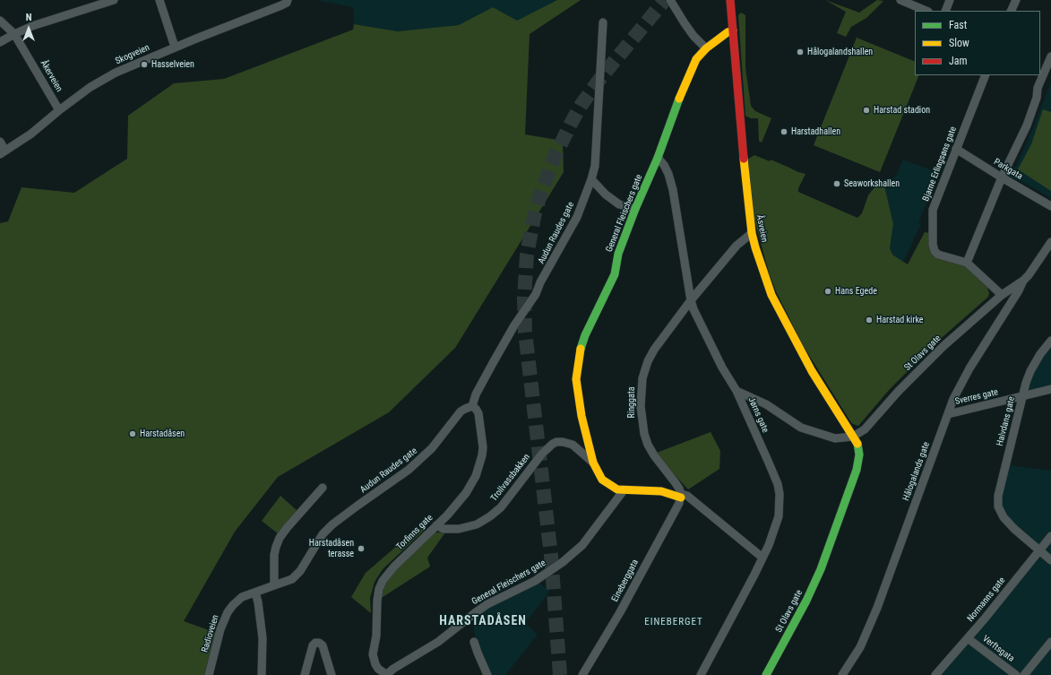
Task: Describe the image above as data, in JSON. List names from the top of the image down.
{
  "streets": {
    "street": [
      "Skogveien",
      "Åkerveien",
      "Bjarne Erlingsøns gate",
      "Parkgata",
      "General Fleischers gate",
      "Åsveien",
      "Audun Raudes gate",
      "St Olavs gate",
      "Sverres gate",
      "Ringgata",
      "Jørns gate",
      "Halvdans gate",
      "Hålogalands gate",
      "Trollvassbakken",
      "Torfinns gate",
      "Eineberggata",
      "Normanns gate",
      "Radioveien",
      "Verftsgata"
    ]
  },
  "crossings": [
    ["Skogveien", "Åkerveien"],
    ["Bjarne Erlingsøns gate", "Parkgata"],
    ["General Fleischers gate", "Åsveien"],
    ["General Fleischers gate", "Ringgata"],
    ["General Fleischers gate", "Jørns gate"],
    ["General Fleischers gate", "Trollvassbakken"],
    ["General Fleischers gate", "Torfinns gate"],
    ["General Fleischers gate", "Eineberggata"],
    ["Åsveien", "St Olavs gate"],
    ["Åsveien", "Ringgata"],
    ["Audun Raudes gate", "Torfinns gate"],
    ["Audun Raudes gate", "Radioveien"],
    ["St Olavs gate", "Hålogalands gate"],
    ["Sverres gate", "Halvdans gate"],
    ["Sverres gate", "Hålogalands gate"],
    ["Ringgata", "Jørns gate"],
    ["Ringgata", "Eineberggata"],
    ["Halvdans gate", "Normanns gate"],
    ["Trollvassbakken", "Torfinns gate"],
    ["Normanns gate", "Verftsgata"]
  ],
  "districts": ["HARSTADÅSEN", "EINEBERGET"],
  "places": [
    "Hålogalandshallen",
    "Hasselveien",
    "Harstad stadion",
    "Harstadhallen",
    "Seaworkshallen",
    "Hans Egede",
    "Harstad kirke",
    "Harstadåsen",
    "Harstadåsen terasse"
  ],
  "legend": ["Fast", "Slow", "Jam"],
  "north": "top"
}
